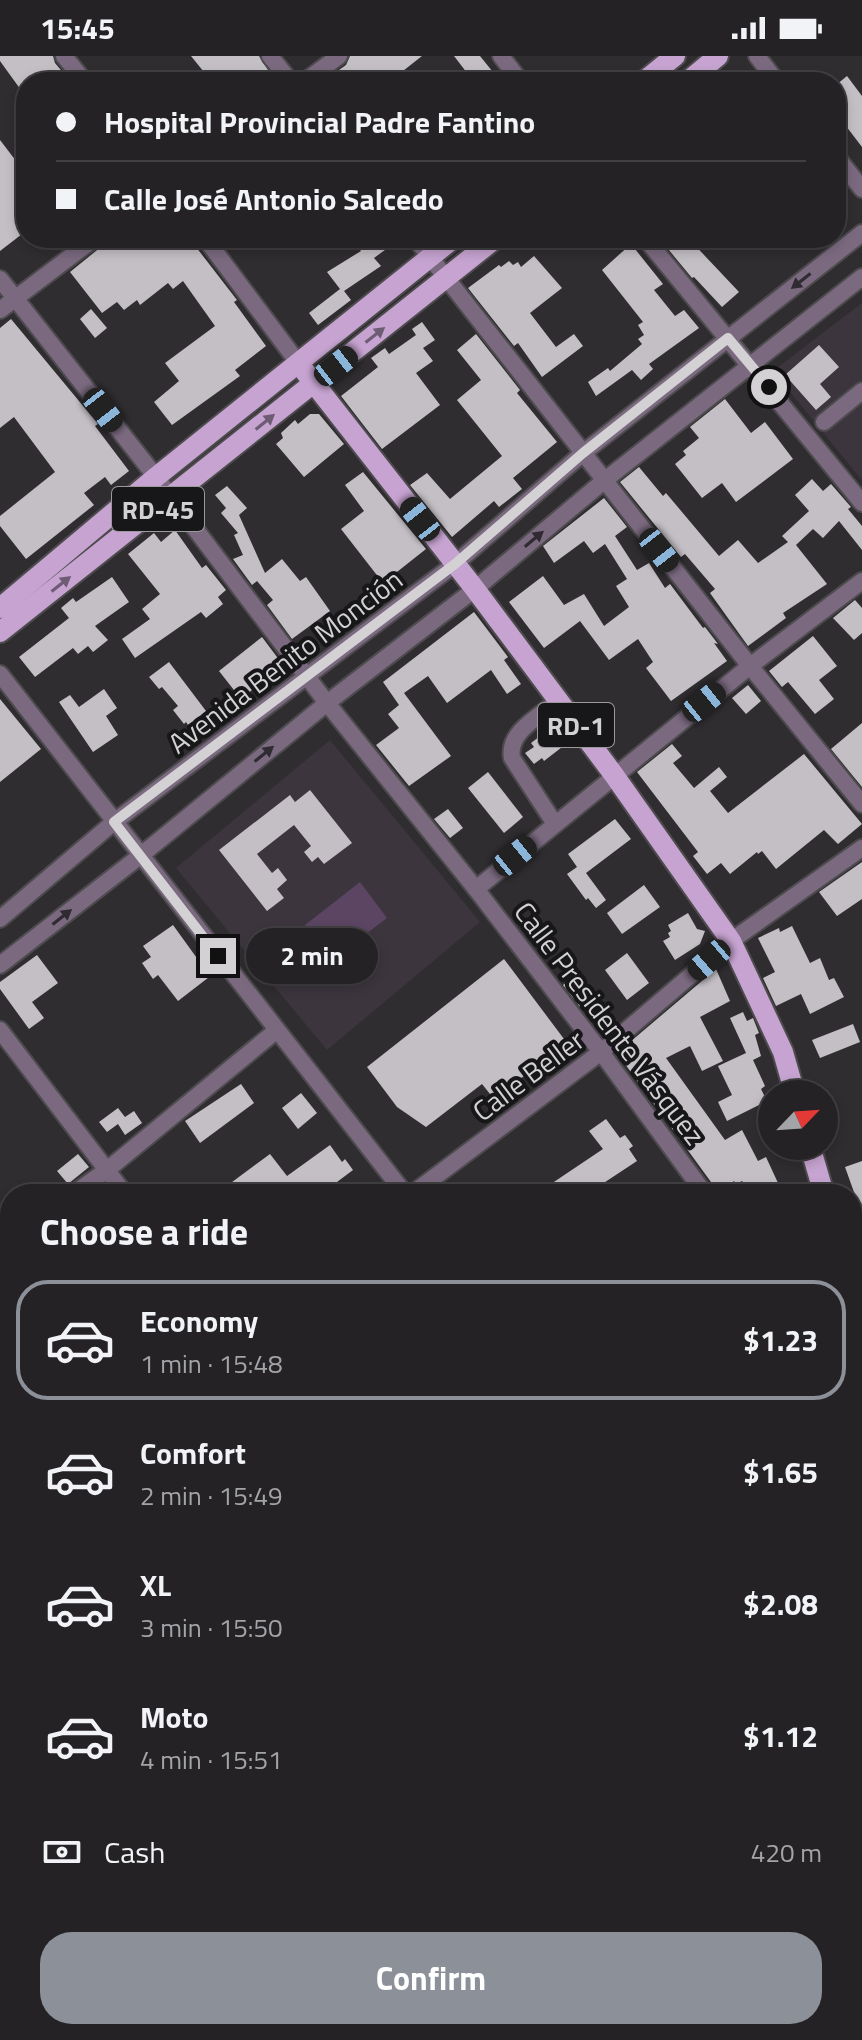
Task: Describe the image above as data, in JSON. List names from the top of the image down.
{
  "streets": {
    "main road": ["RD-45", "RD-1"],
    "street": ["Avenida Benito Monción", "Calle Presidente Vásquez", "Calle Beller"]
  },
  "crossings": [
    ["RD-45", "RD-1"],
    ["RD-45", "Calle Presidente Vásquez"],
    ["Avenida Benito Monción", "RD-1"],
    ["Avenida Benito Monción", "Calle Presidente Vásquez"],
    ["RD-1", "Calle Beller"],
    ["Calle Presidente Vásquez", "Calle Beller"]
  ],
  "north": "top right",
  "page": {
    "status": "15:45",
    "banner": ["Hospital Provincial Padre Fantino", "Calle José Antonio Salcedo"],
    "bubble": "2 min",
    "heading": "Choose a ride",
    "list": [
      {
        "name": "Economy",
        "note": "1 min · 15:48",
        "value": "$1.23"
      },
      {
        "name": "Comfort",
        "note": "2 min · 15:49",
        "value": "$1.65"
      },
      {
        "name": "XL",
        "note": "3 min · 15:50",
        "value": "$2.08"
      },
      {
        "name": "Moto",
        "note": "4 min · 15:51",
        "value": "$1.12"
      }
    ],
    "pay": ["Cash", "420 m"],
    "buttons": "Confirm"
  }
}
